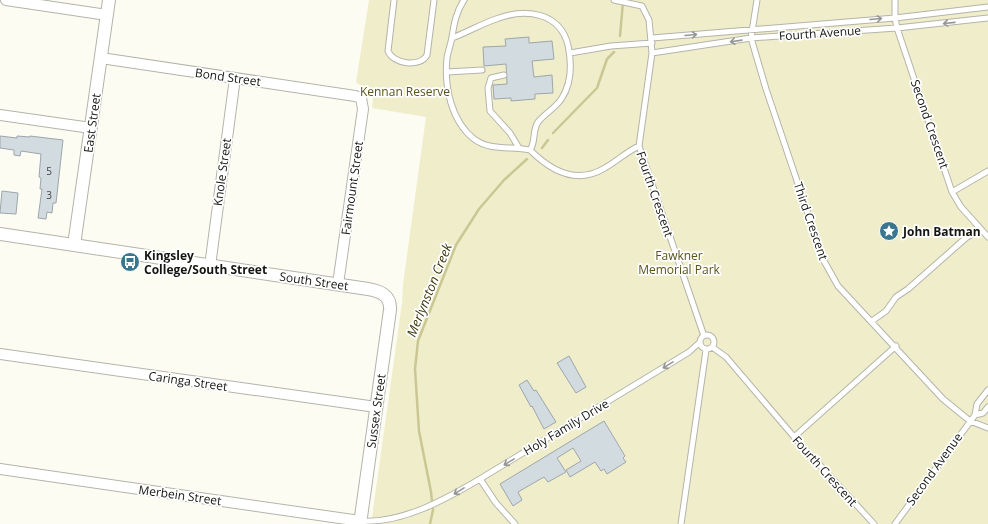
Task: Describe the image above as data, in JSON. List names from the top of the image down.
{
  "streets": {
    "street": [
      "Bond Street",
      "East Street",
      "Knole Street",
      "Fairmount Street",
      "South Street",
      "Caringa Street",
      "Sussex Street",
      "Merbein Street"
    ],
    "lane": [
      "Fourth Avenue",
      "Second Crescent",
      "Fourth Crescent",
      "Third Crescent",
      "Holy Family Drive",
      "Second Avenue"
    ]
  },
  "crossings": [
    ["Fourth Avenue", "Second Crescent"],
    ["Fourth Avenue", "Fourth Crescent"],
    ["Fourth Avenue", "Third Crescent"],
    ["Bond Street", "East Street"],
    ["Bond Street", "Knole Street"],
    ["Bond Street", "Fairmount Street"],
    ["East Street", "South Street"],
    ["Knole Street", "South Street"],
    ["Fairmount Street", "South Street"],
    ["Fourth Crescent", "Holy Family Drive"],
    ["Third Crescent", "Second Avenue"],
    ["South Street", "Sussex Street"],
    ["Caringa Street", "Sussex Street"],
    ["Sussex Street", "Holy Family Drive"],
    ["Sussex Street", "Merbein Street"],
    ["Holy Family Drive", "Merbein Street"]
  ],
  "one_way": ["Holy Family Drive"],
  "water": ["Merlynston Creek"],
  "parks": ["Kennan Reserve", "Fawkner Memorial Park"],
  "places": {
    "place": ["John Batman"],
    "bus stop": ["Kingsley College/South Street"]
  },
  "house_numbers": ["5", "3"]
}
